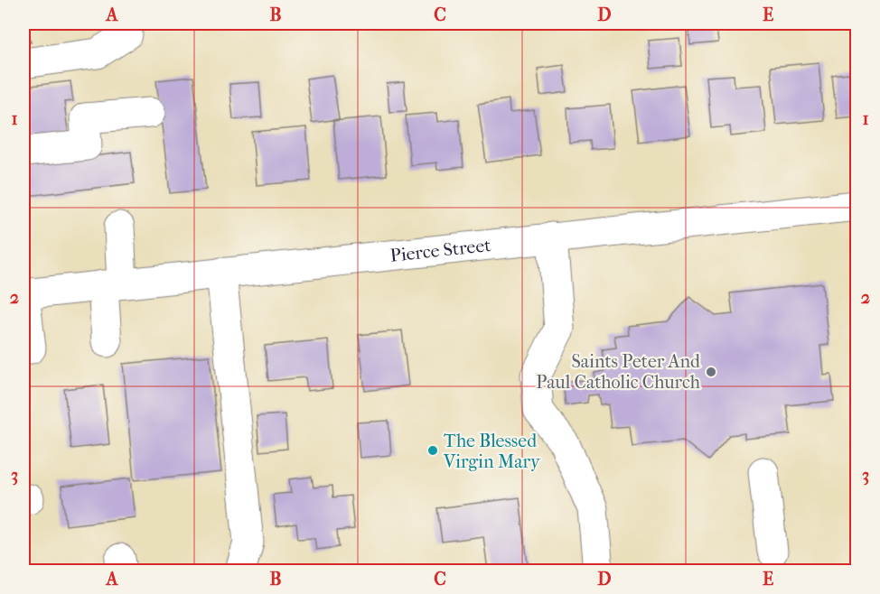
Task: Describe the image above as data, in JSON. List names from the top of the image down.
{
  "streets": {
    "street": ["Pierce Street"]
  },
  "places": ["Saints Peter And Paul Catholic Church", "The Blessed Virgin Mary"],
  "grid": {
    "columns": [
      "A",
      "B",
      "C",
      "D",
      "E"
    ],
    "rows": ["1", "2", "3"]
  }
}
